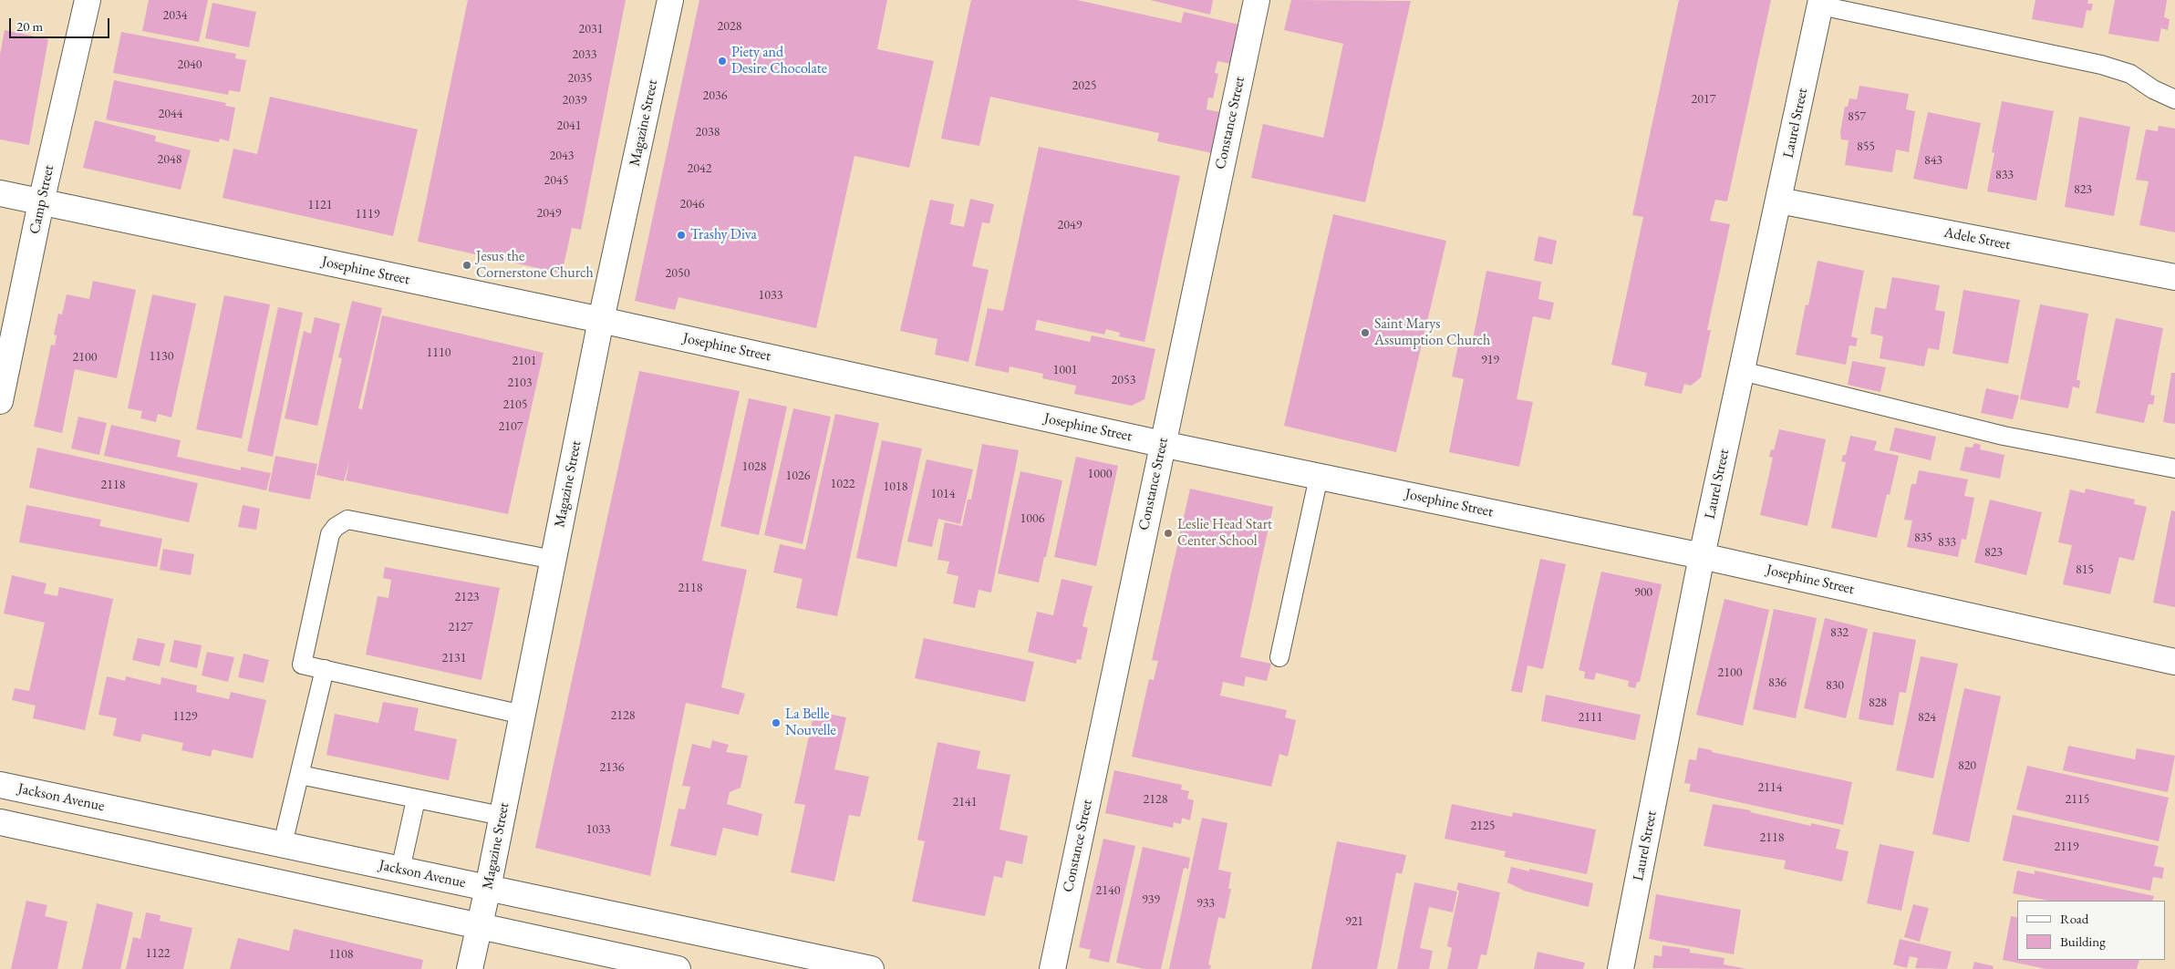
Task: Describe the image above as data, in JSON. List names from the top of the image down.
{
  "streets": {
    "street": [
      "Magazine Street",
      "Constance Street",
      "Laurel Street",
      "Camp Street",
      "Adele Street",
      "Josephine Street",
      "Jackson Avenue"
    ]
  },
  "crossings": [
    ["Magazine Street", "Josephine Street"],
    ["Magazine Street", "Jackson Avenue"],
    ["Constance Street", "Josephine Street"],
    ["Laurel Street", "Adele Street"],
    ["Laurel Street", "Josephine Street"],
    ["Camp Street", "Josephine Street"]
  ],
  "places": [
    "Piety and Desire Chocolate",
    "Trashy Diva",
    "Jesus the Cornerstone Church",
    "Saint Marys Assumption Church",
    "Leslie Head Start Center School",
    "La Belle Nouvelle"
  ],
  "house_numbers": [
    "2034",
    "2028",
    "2031",
    "2033",
    "2040",
    "2035",
    "2025",
    "2036",
    "2017",
    "2039",
    "2044",
    "857",
    "2041",
    "2038",
    "855",
    "2043",
    "2048",
    "843",
    "2042",
    "833",
    "2045",
    "823",
    "2046",
    "1121",
    "2049",
    "1119",
    "2049",
    "2050",
    "1033",
    "1110",
    "1130",
    "2100",
    "919",
    "2101",
    "1001",
    "2053",
    "2103",
    "2105",
    "2107",
    "1028",
    "1000",
    "1026",
    "1022",
    "2118",
    "1018",
    "1014",
    "1006",
    "835",
    "833",
    "823",
    "815",
    "2118",
    "900",
    "2123",
    "2127",
    "832",
    "2131",
    "2100",
    "836",
    "830",
    "828",
    "2128",
    "1129",
    "2111",
    "824",
    "820",
    "2136",
    "2114",
    "2128",
    "2115",
    "2141",
    "2125",
    "1033",
    "2118",
    "2119",
    "2140",
    "939",
    "933",
    "921",
    "1122",
    "1108"
  ],
  "legend": ["Road", "Building"],
  "scale_bar": "20 m"
}
